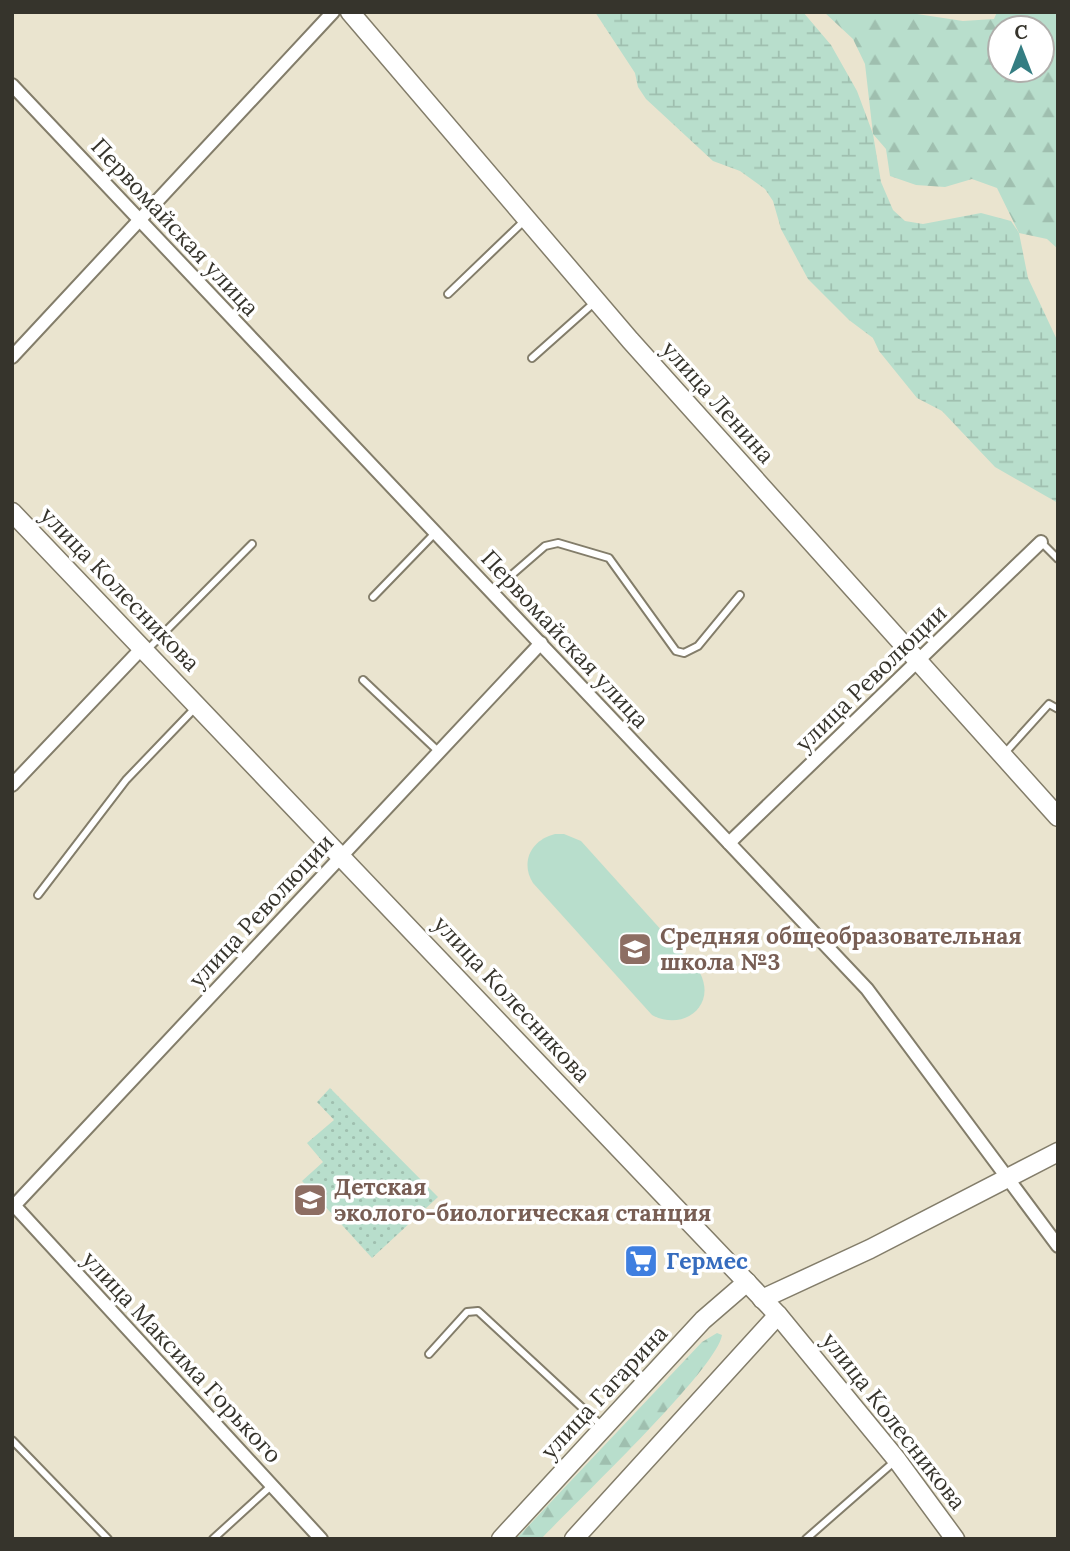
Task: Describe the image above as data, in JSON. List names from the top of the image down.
{
  "streets": {
    "street": [
      "Первомайская улица",
      "улица Ленина",
      "улица Колесникова",
      "улица Революции",
      "улица Максима Горького",
      "улица Гагарина"
    ]
  },
  "crossings": [
    ["Первомайская улица", "улица Революции"],
    ["улица Ленина", "улица Революции"],
    ["улица Колесникова", "улица Революции"],
    ["улица Колесникова", "улица Гагарина"],
    ["улица Революции", "улица Максима Горького"]
  ],
  "places": {
    "school or university": ["Средняя общеобразовательная школа №3", "Детская эколого-биологическая станция"],
    "supermarket": ["Гермес"]
  },
  "north": "top"
}
